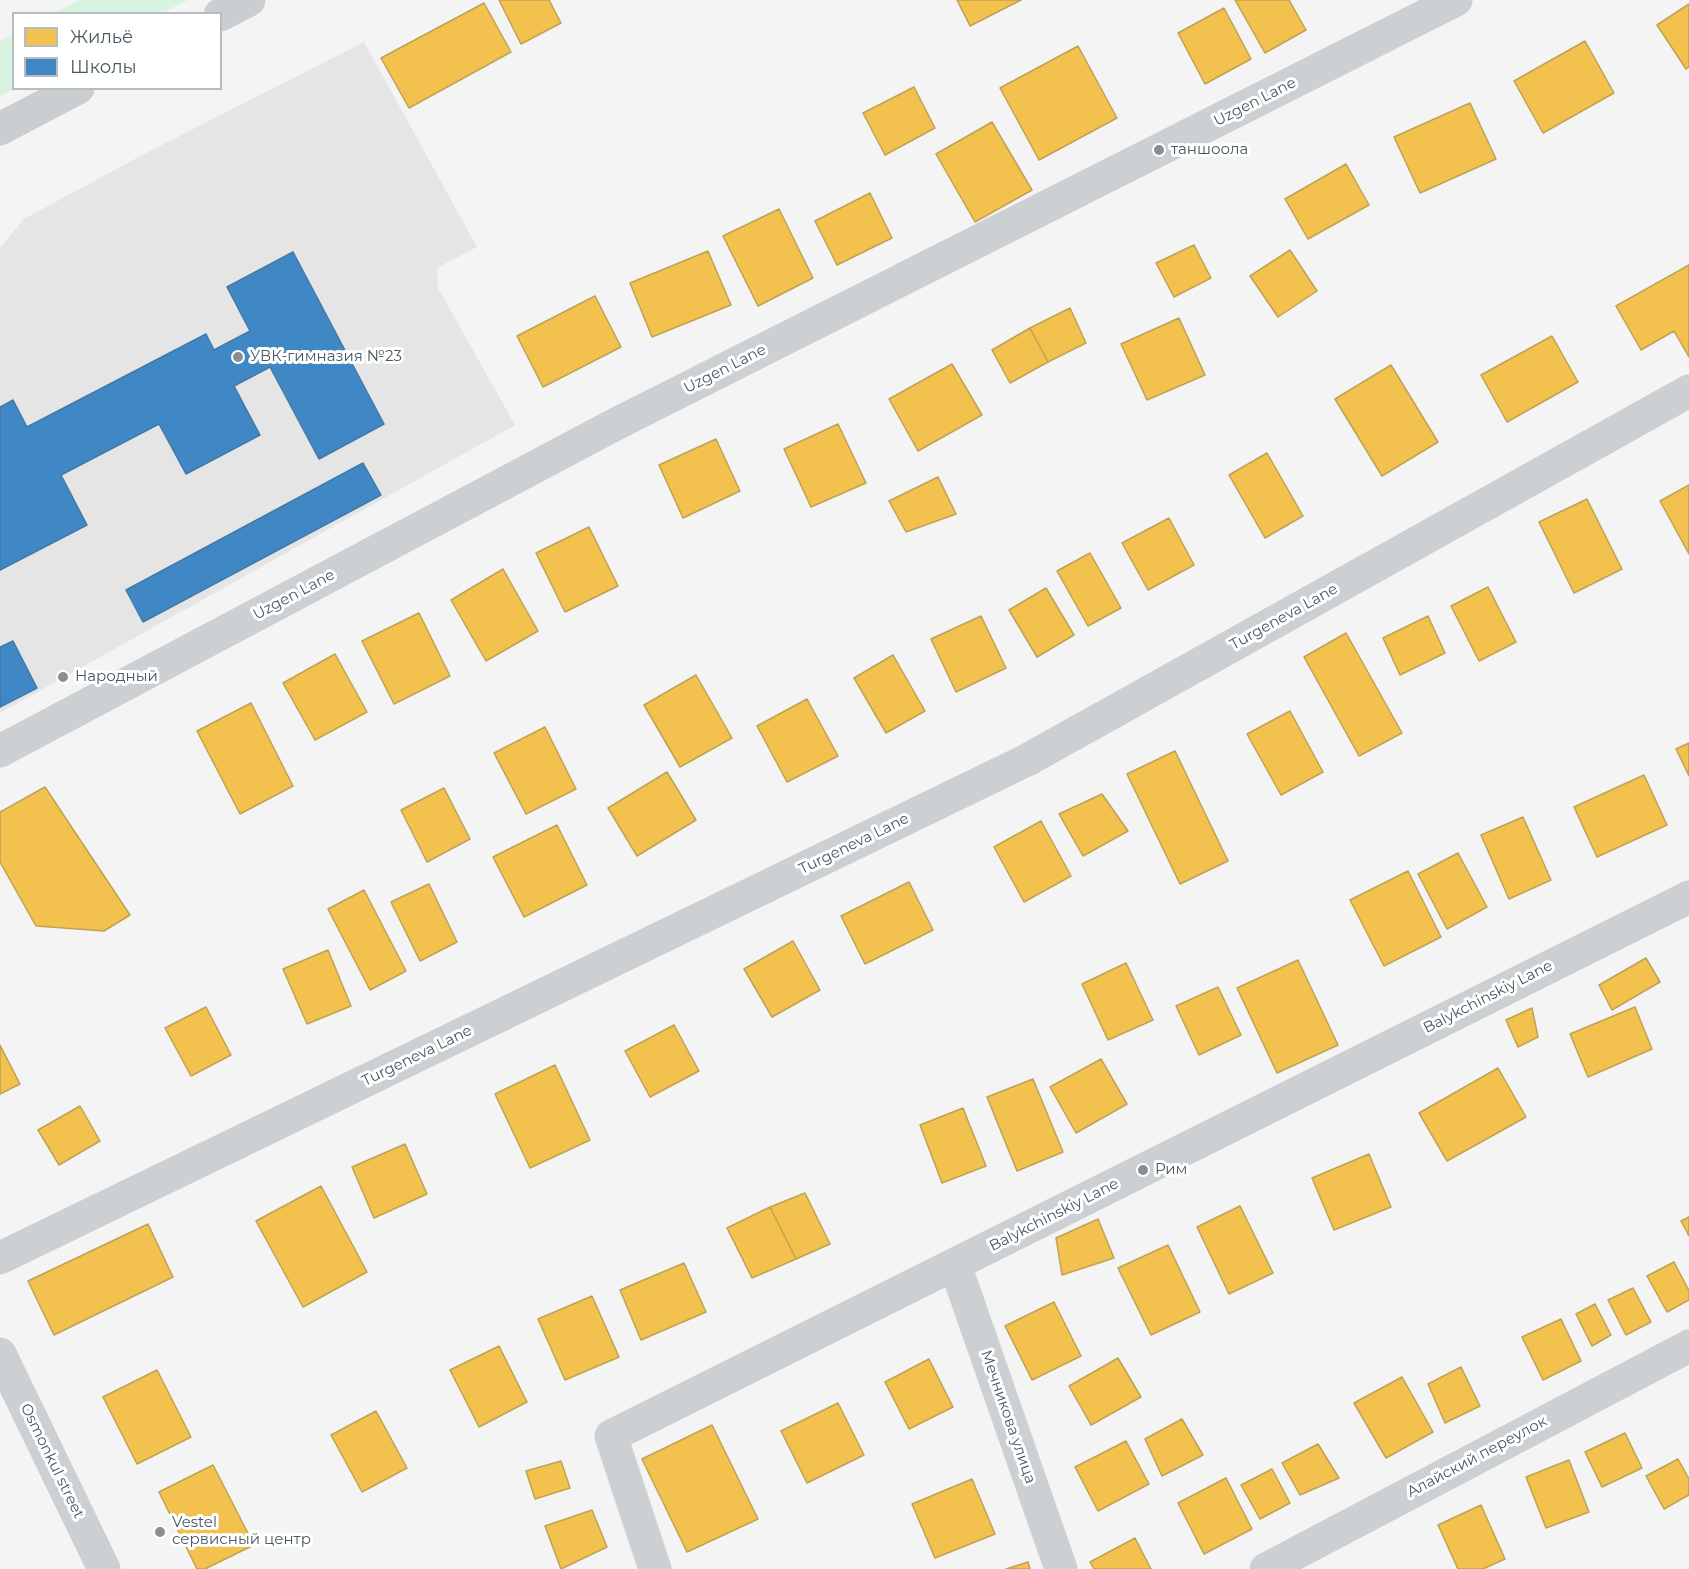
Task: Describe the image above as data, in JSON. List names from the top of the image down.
{
  "streets": {
    "street": [
      "Uzgen Lane",
      "Turgeneva Lane",
      "Balykchinskiy Lane",
      "Мечникова улица",
      "Алайский переулок",
      "Osmonkul street"
    ]
  },
  "crossings": [
    ["Balykchinskiy Lane", "Мечникова улица"]
  ],
  "places": [
    "таншоола",
    "УВК-гимназия №23",
    "Народный",
    "Рим",
    "Vestel сервисный центр"
  ],
  "legend": ["Жильё", "Школы"]
}
